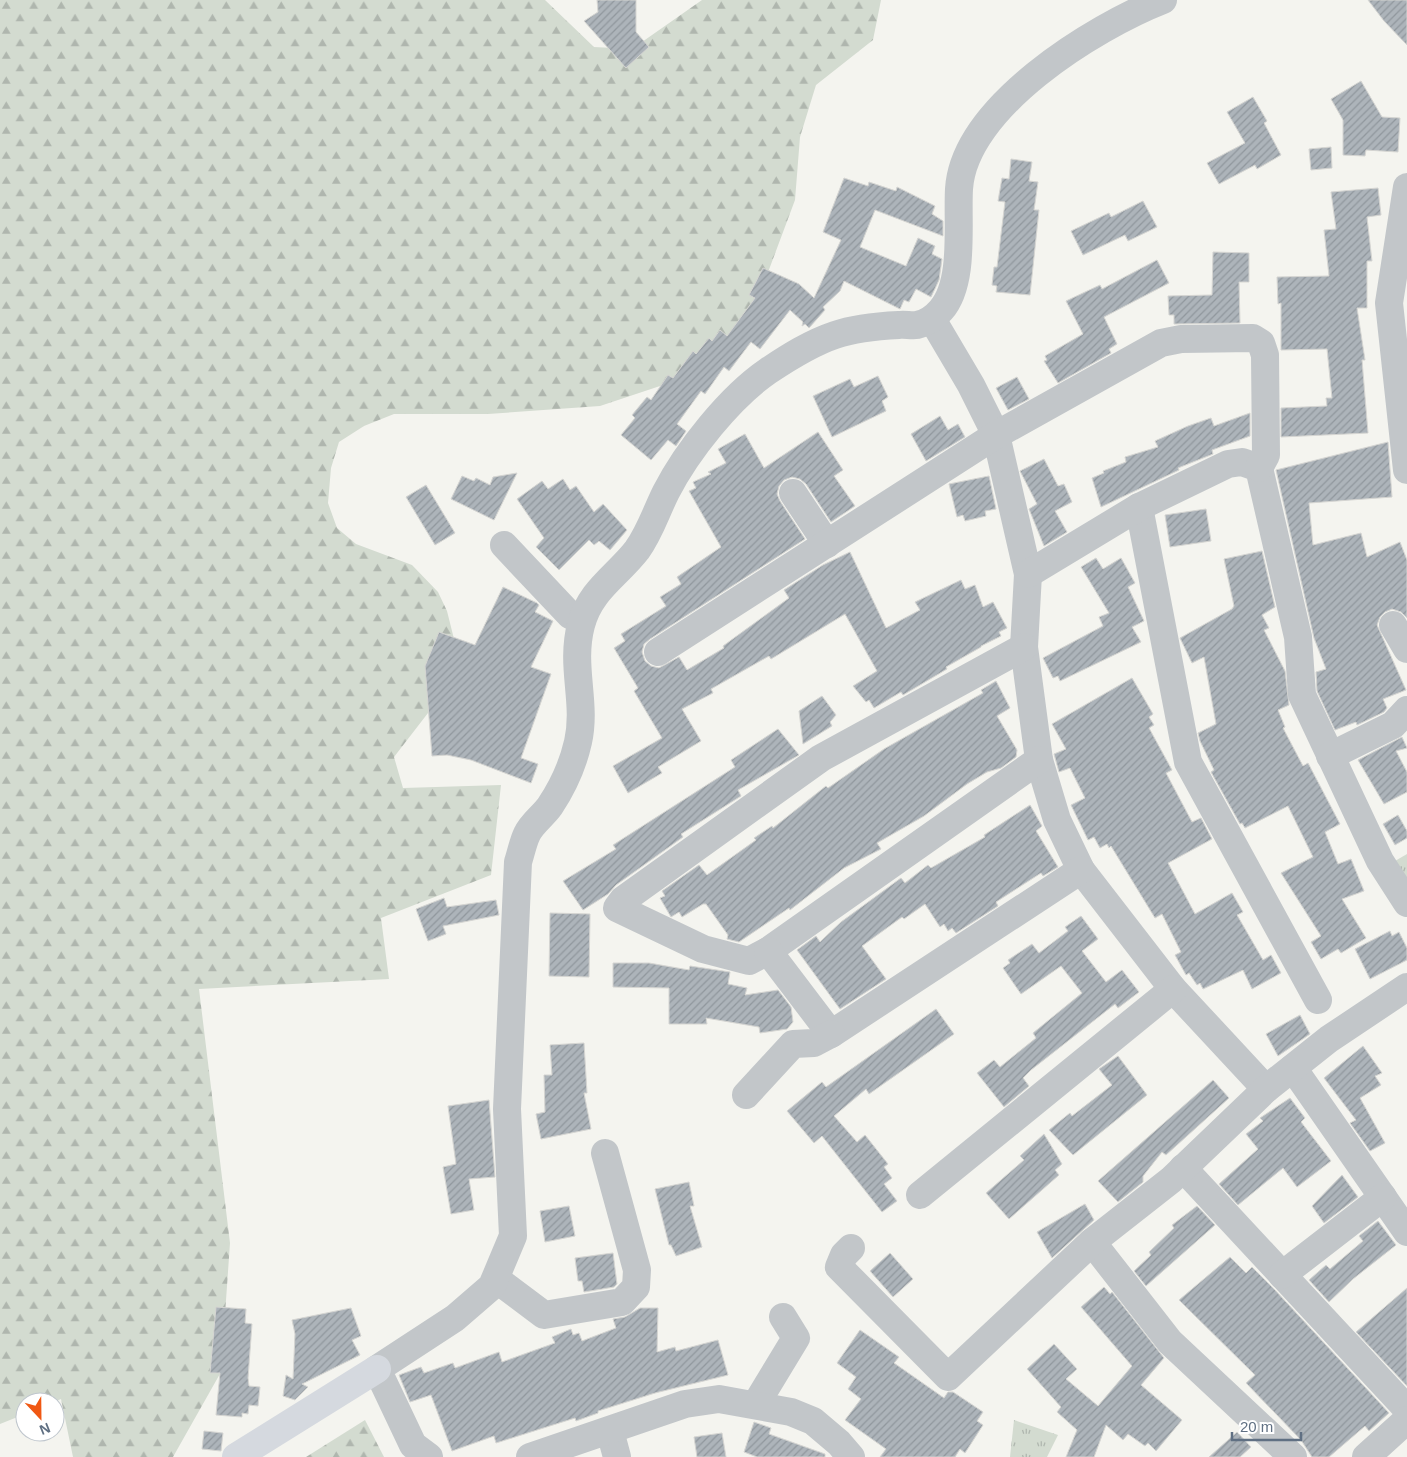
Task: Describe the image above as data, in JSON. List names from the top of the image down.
{
  "scale_bar": "20 m",
  "north": "bottom"
}
